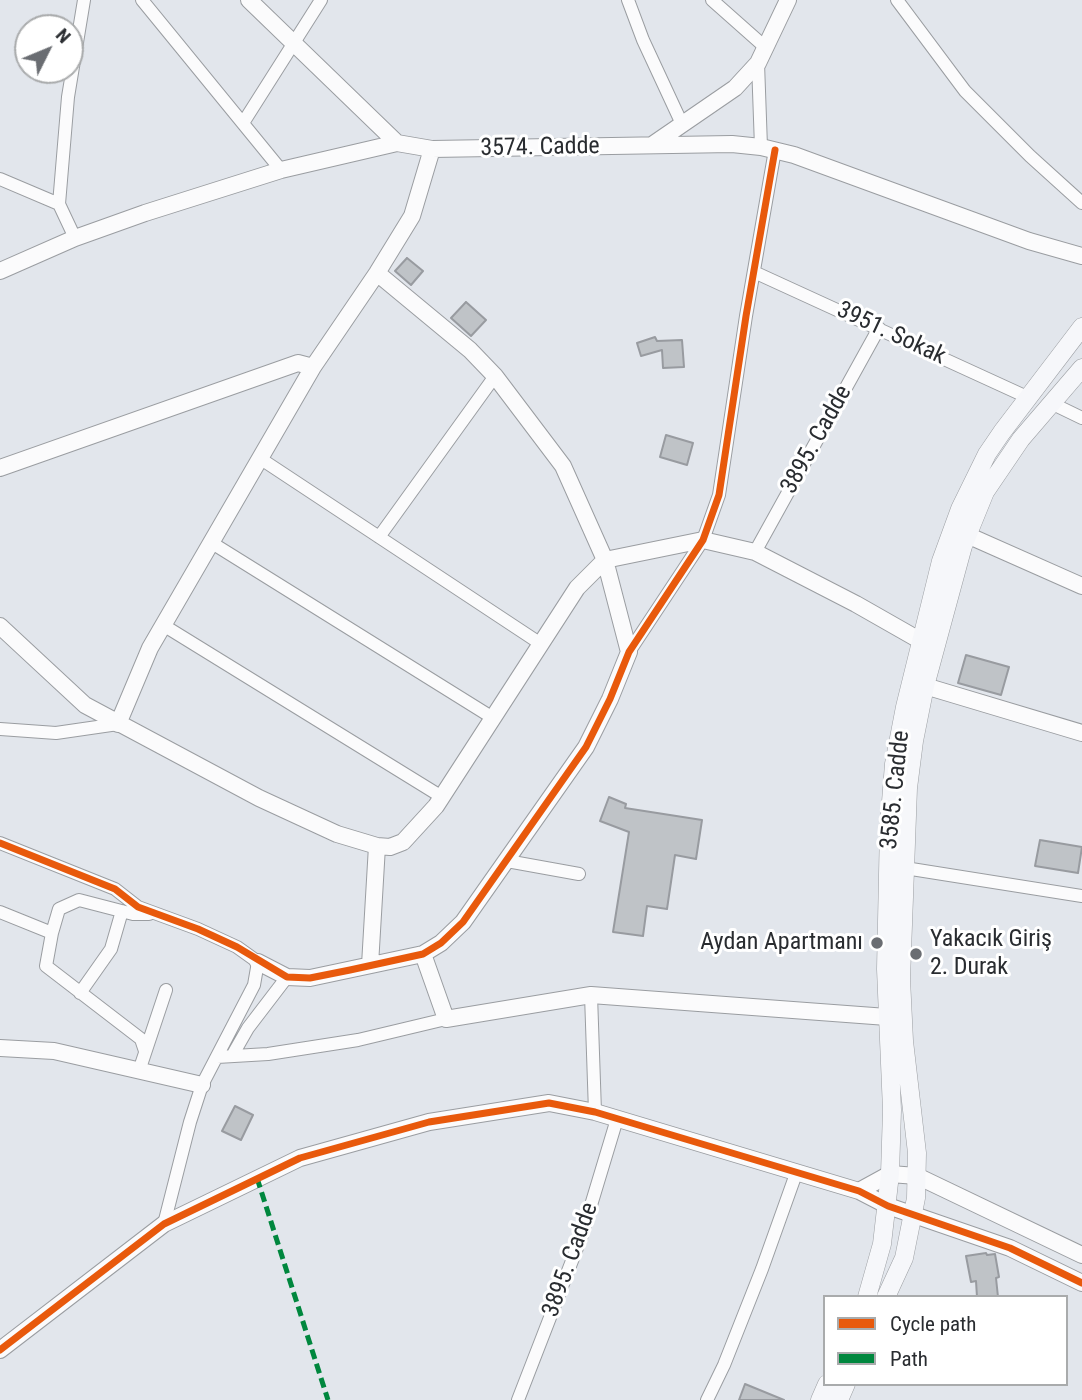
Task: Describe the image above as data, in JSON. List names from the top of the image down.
{
  "streets": {
    "main road": ["3585. Cadde"],
    "street": ["3574. Cadde", "3951. Sokak", "3895. Cadde"]
  },
  "crossings": [
    ["3951. Sokak", "3895. Cadde"],
    ["3951. Sokak", "3585. Cadde"]
  ],
  "places": ["Aydan Apartmanı", "Yakacık Giriş 2. Durak"],
  "legend": ["Cycle path", "Path"],
  "north": "top right"
}
